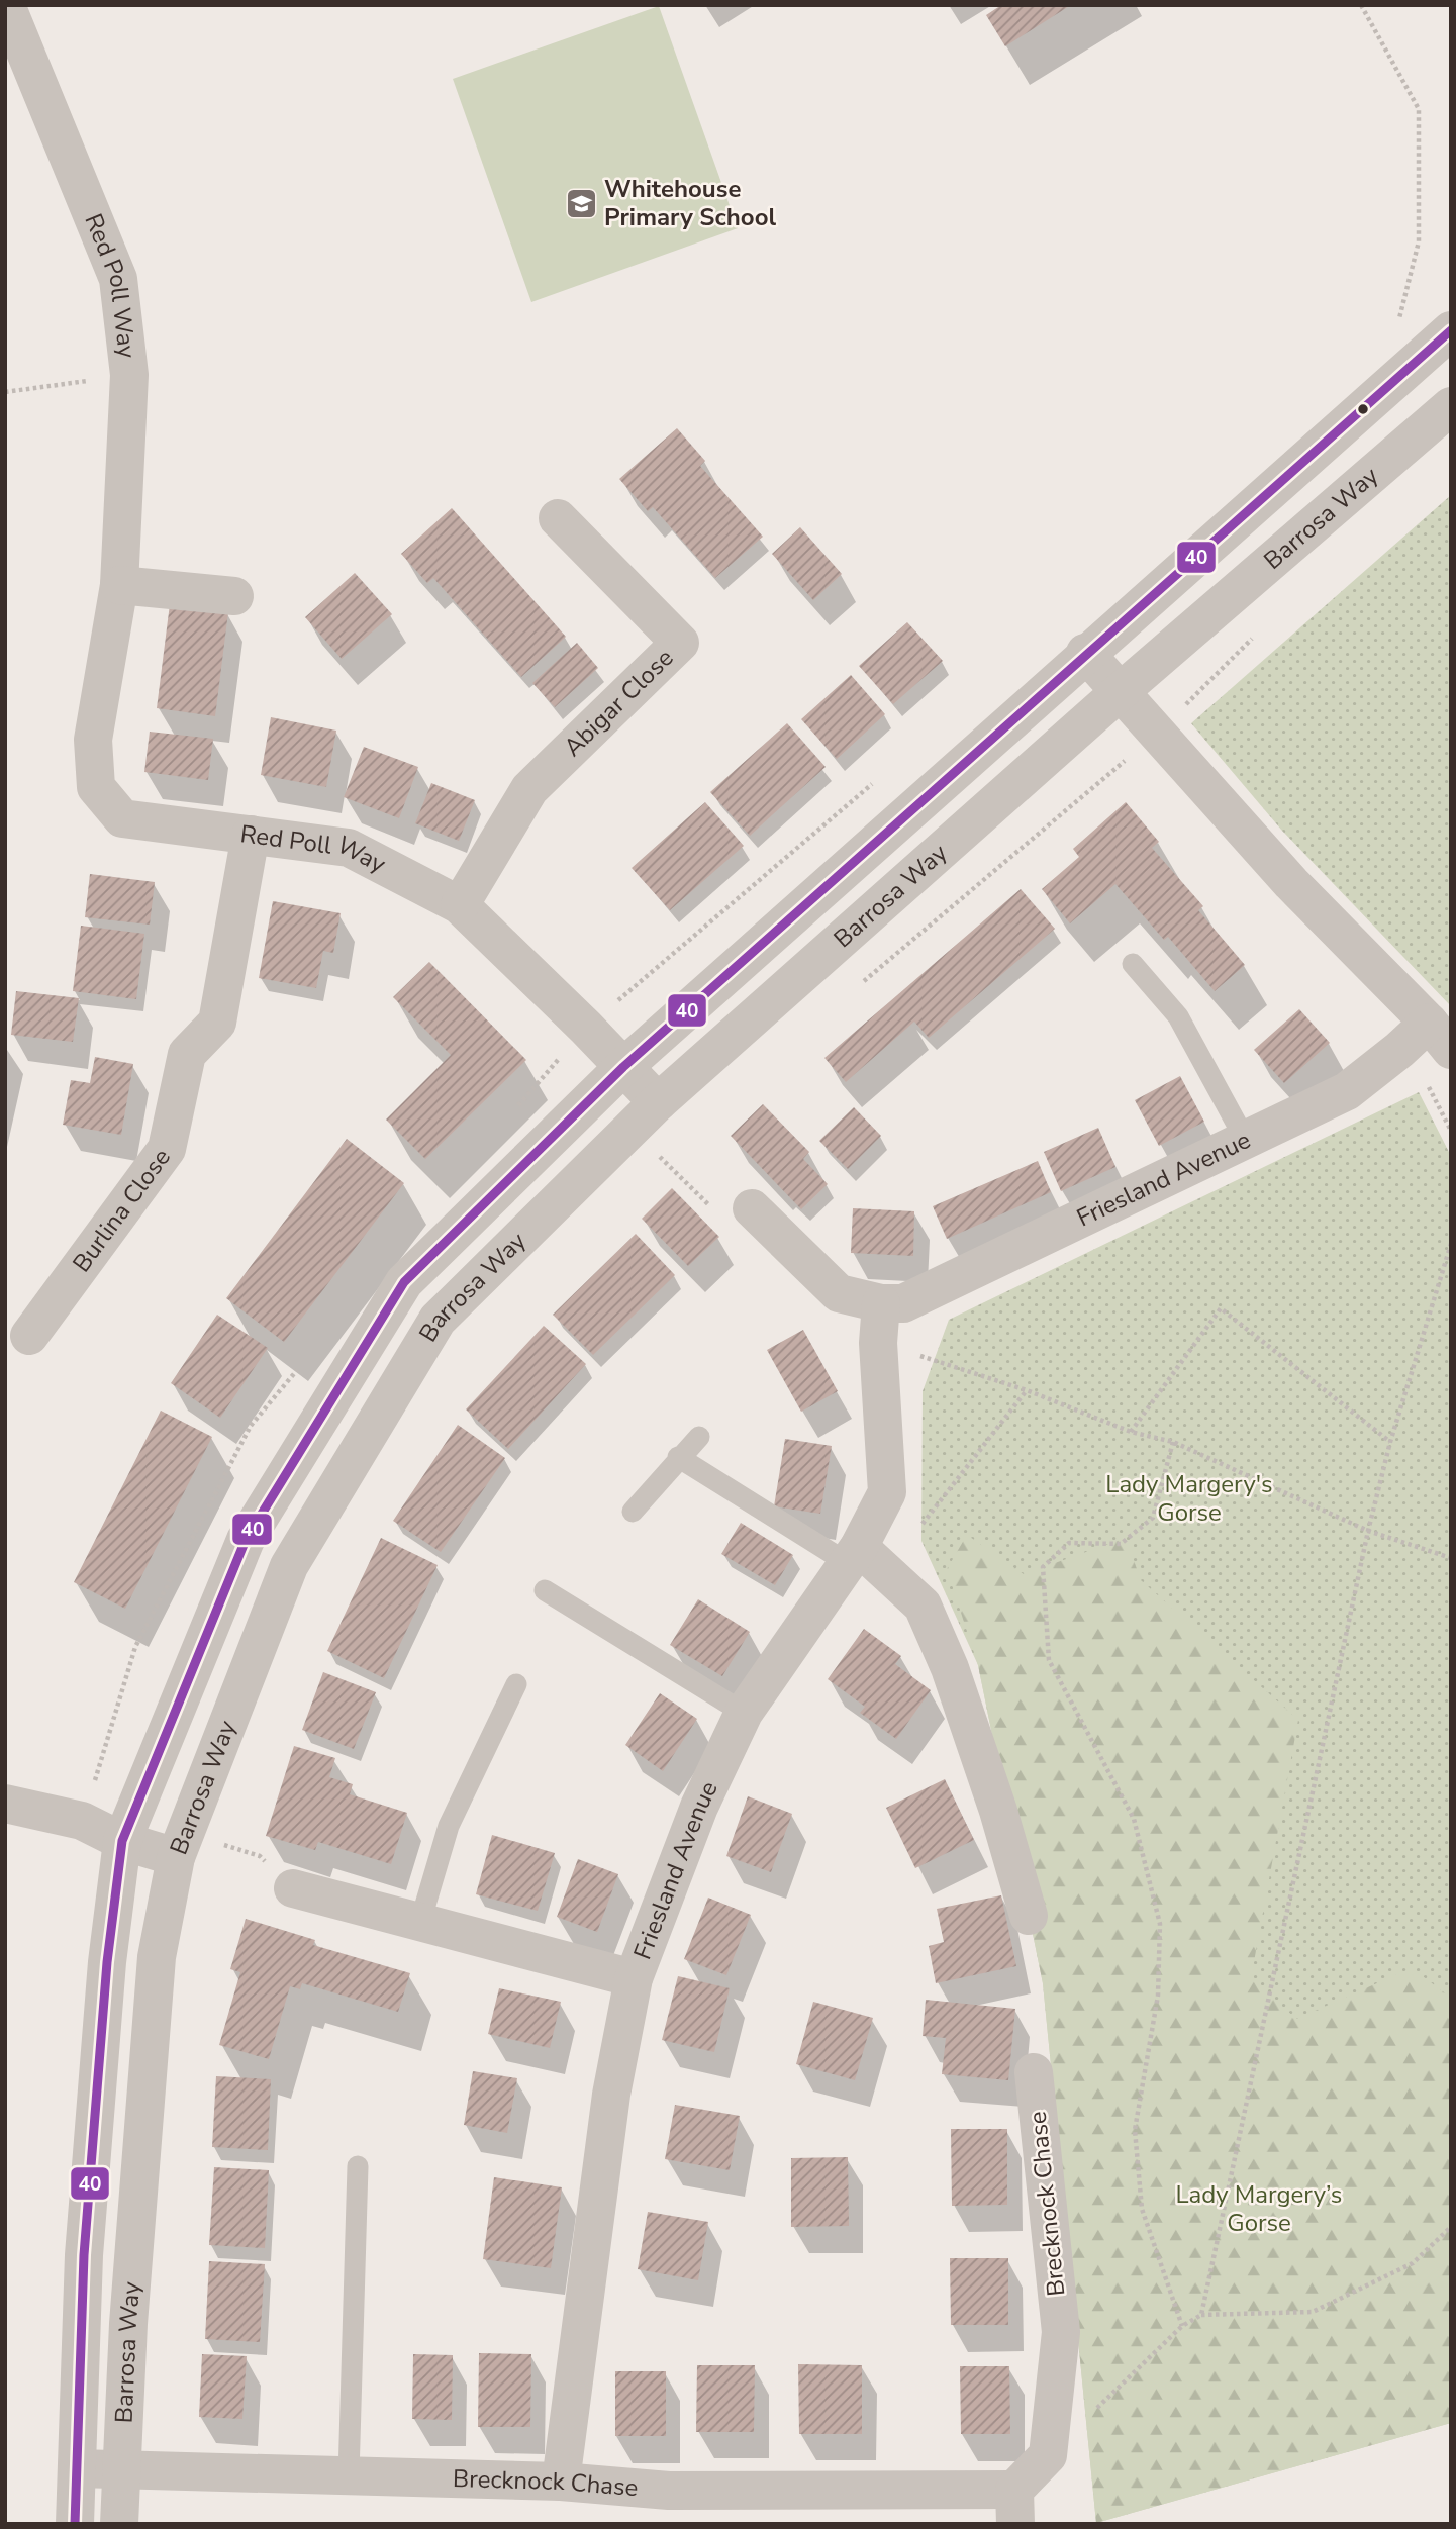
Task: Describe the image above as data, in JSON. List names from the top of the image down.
{
  "streets": {
    "street": [
      "Red Poll Way",
      "Barrosa Way",
      "Abigar Close",
      "Friesland Avenue",
      "Burlina Close",
      "Brecknock Chase"
    ]
  },
  "crossings": [
    ["Red Poll Way", "Barrosa Way"],
    ["Red Poll Way", "Abigar Close"],
    ["Red Poll Way", "Burlina Close"],
    ["Barrosa Way", "Brecknock Chase"],
    ["Friesland Avenue", "Brecknock Chase"]
  ],
  "parks": ["Lady Margery's Gorse", "Lady Margery’s Gorse"],
  "places": {
    "school or university": ["Whitehouse Primary School"]
  },
  "lines": ["transit line 40"]
}
